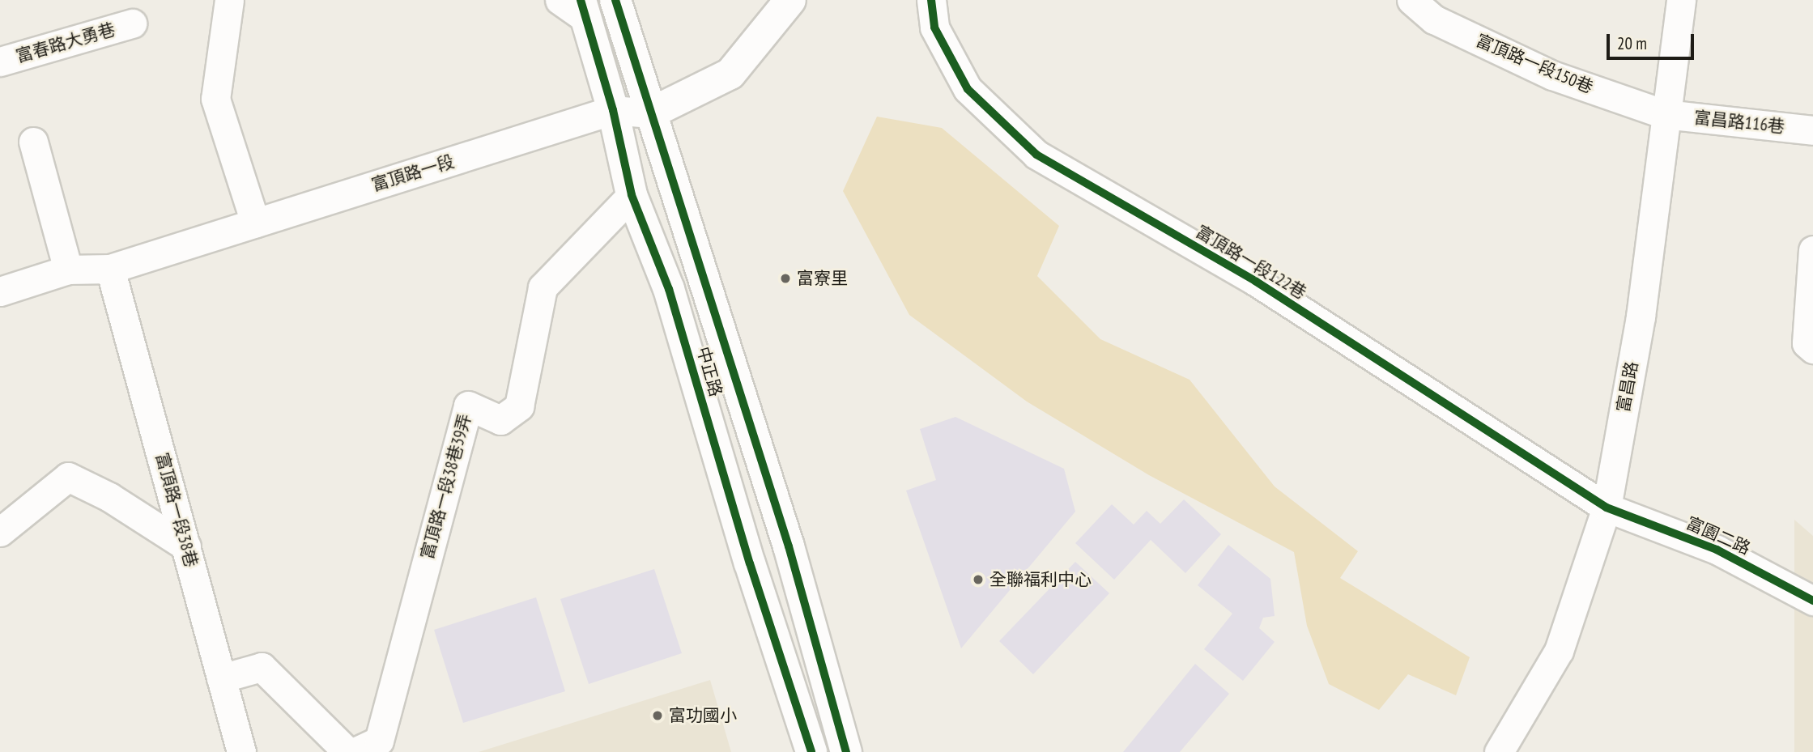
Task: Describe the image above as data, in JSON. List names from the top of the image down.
{
  "streets": {
    "main road": ["中正路"],
    "street": [
      "富春路大勇巷",
      "富頂路一段150巷",
      "富昌路116巷",
      "富頂路一段",
      "富頂路一段122巷",
      "富昌路",
      "富頂路一段38巷39弄",
      "富頂路一段38巷",
      "富園二路"
    ]
  },
  "crossings": [
    ["富頂路一段150巷", "富昌路116巷"],
    ["富頂路一段150巷", "富昌路"],
    ["富昌路116巷", "富昌路"],
    ["富頂路一段", "中正路"],
    ["富頂路一段", "富頂路一段38巷"],
    ["富頂路一段122巷", "富昌路"],
    ["富頂路一段122巷", "富園二路"],
    ["中正路", "富頂路一段38巷39弄"],
    ["富昌路", "富園二路"]
  ],
  "places": ["富寮里", "全聯福利中心", "富功國小"],
  "scale_bar": "20 m"
}
